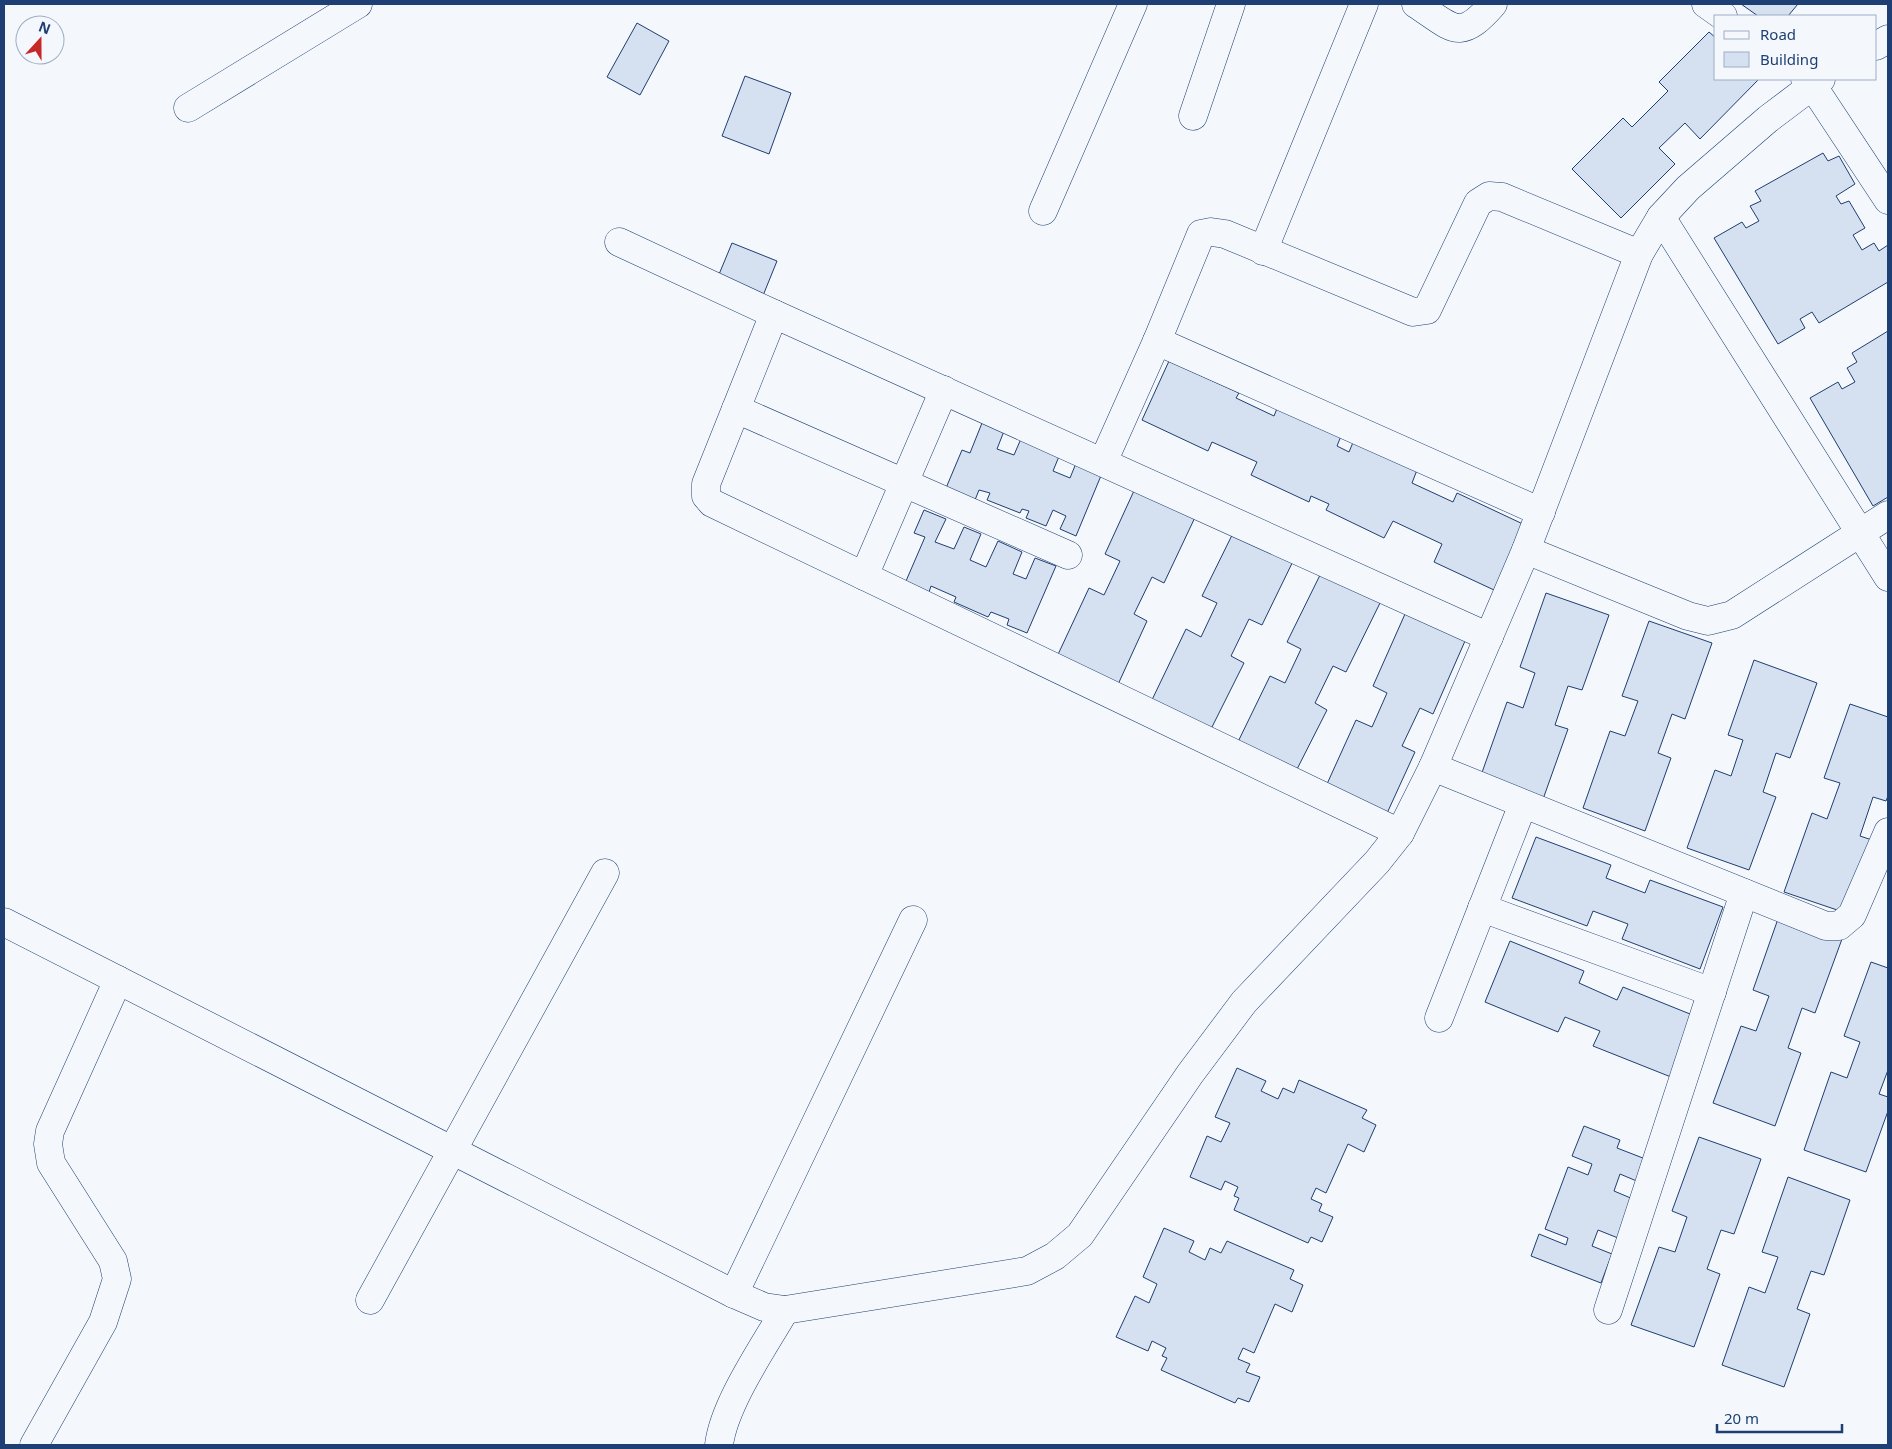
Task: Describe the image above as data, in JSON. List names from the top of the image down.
{
  "legend": ["Road", "Building"],
  "scale_bar": "20 m",
  "north": "top"
}
